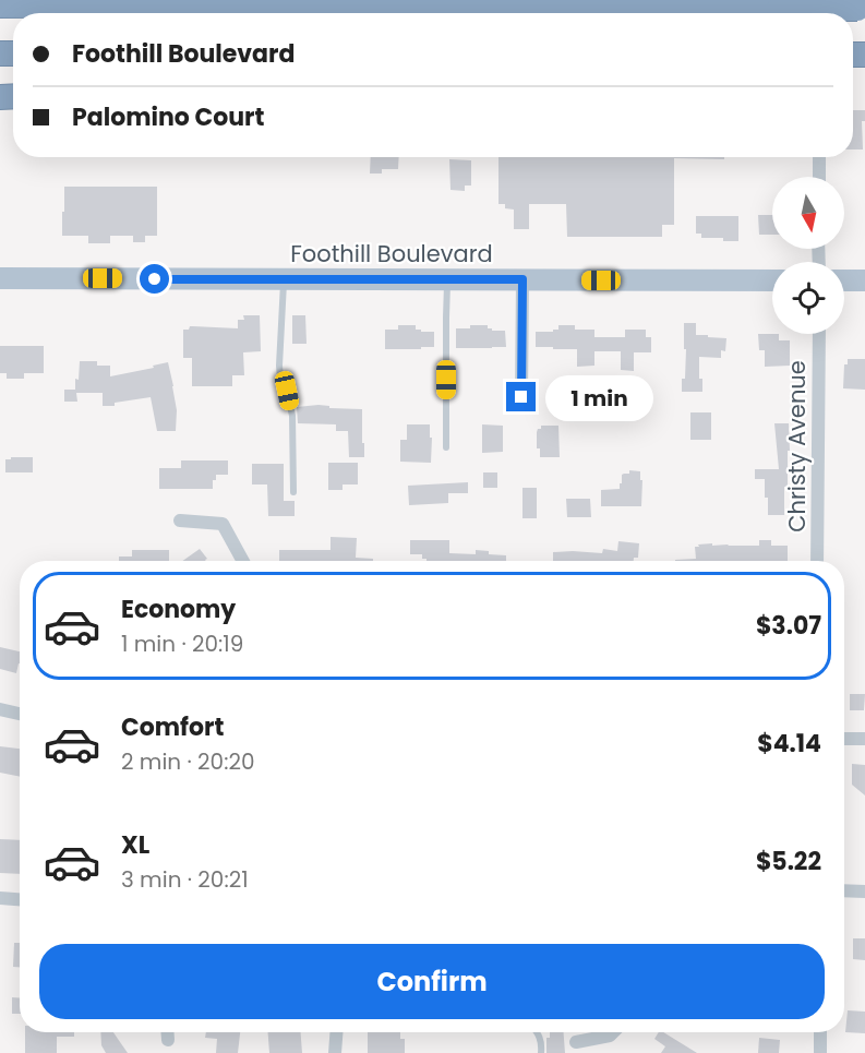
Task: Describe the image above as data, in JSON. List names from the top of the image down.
{
  "streets": {
    "main road": ["Foothill Boulevard"],
    "street": ["Christy Avenue"]
  },
  "north": "bottom",
  "page": {
    "banner": ["Foothill Boulevard", "Palomino Court"],
    "bubble": "1 min",
    "list": [
      {
        "name": "Economy",
        "note": "1 min · 20:19",
        "value": "$3.07"
      },
      {
        "name": "Comfort",
        "note": "2 min · 20:20",
        "value": "$4.14"
      },
      {
        "name": "XL",
        "note": "3 min · 20:21",
        "value": "$5.22"
      }
    ],
    "buttons": "Confirm"
  }
}
